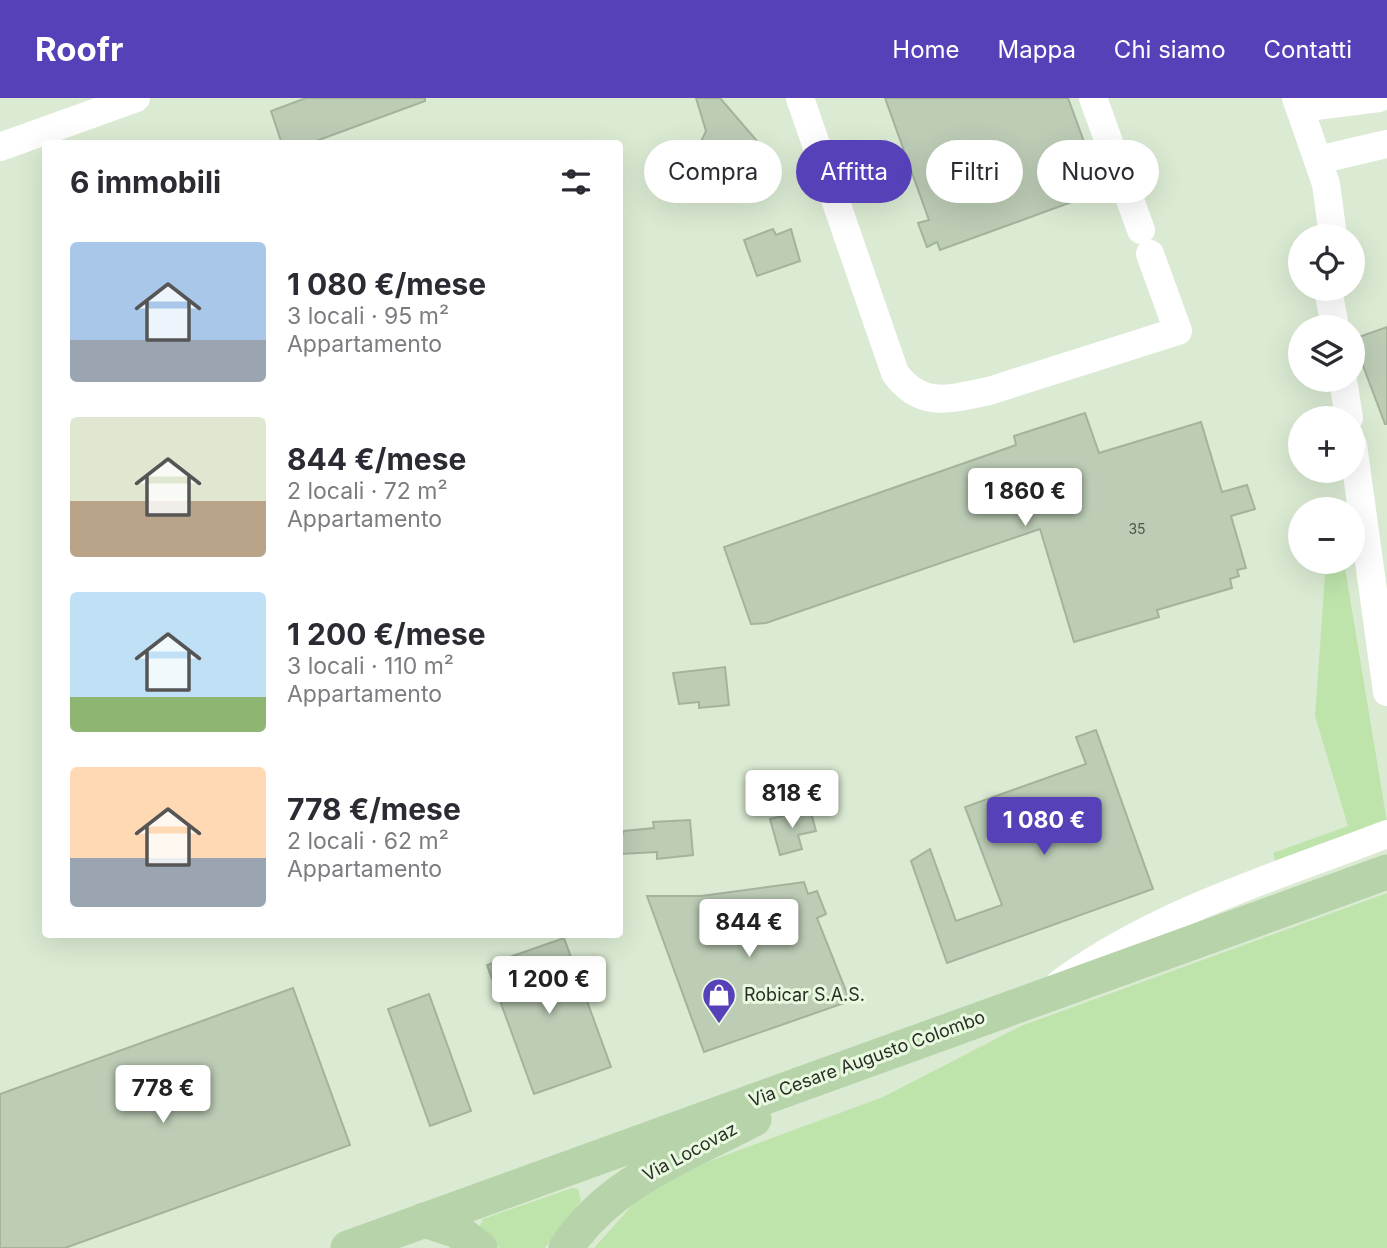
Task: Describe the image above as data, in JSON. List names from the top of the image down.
{
  "streets": {
    "main road": ["Via Cesare Augusto Colombo", "Via Locovaz"]
  },
  "crossings": [
    ["Via Cesare Augusto Colombo", "Via Locovaz"]
  ],
  "places": {
    "shop": ["Robicar S.A.S."]
  },
  "house_numbers": ["35"],
  "page": {
    "header": "Roofr",
    "nav": [
      "Home",
      "Mappa",
      "Chi siamo",
      "Contatti"
    ],
    "chip": [
      "Compra",
      "Affitta",
      "Filtri",
      "Nuovo"
    ],
    "heading": "6 immobili",
    "map_buttons": ["+", "−"],
    "list": [
      {
        "name": "1 080 €/mese",
        "note": "3 locali · 95 m² · Appartamento"
      },
      {
        "name": "844 €/mese",
        "note": "2 locali · 72 m² · Appartamento"
      },
      {
        "name": "1 200 €/mese",
        "note": "3 locali · 110 m² · Appartamento"
      },
      {
        "name": "778 €/mese",
        "note": "2 locali · 62 m² · Appartamento"
      }
    ],
    "price": [
      "1 860 €",
      "818 €",
      "1 080 €",
      "844 €",
      "1 200 €",
      "778 €"
    ]
  }
}
